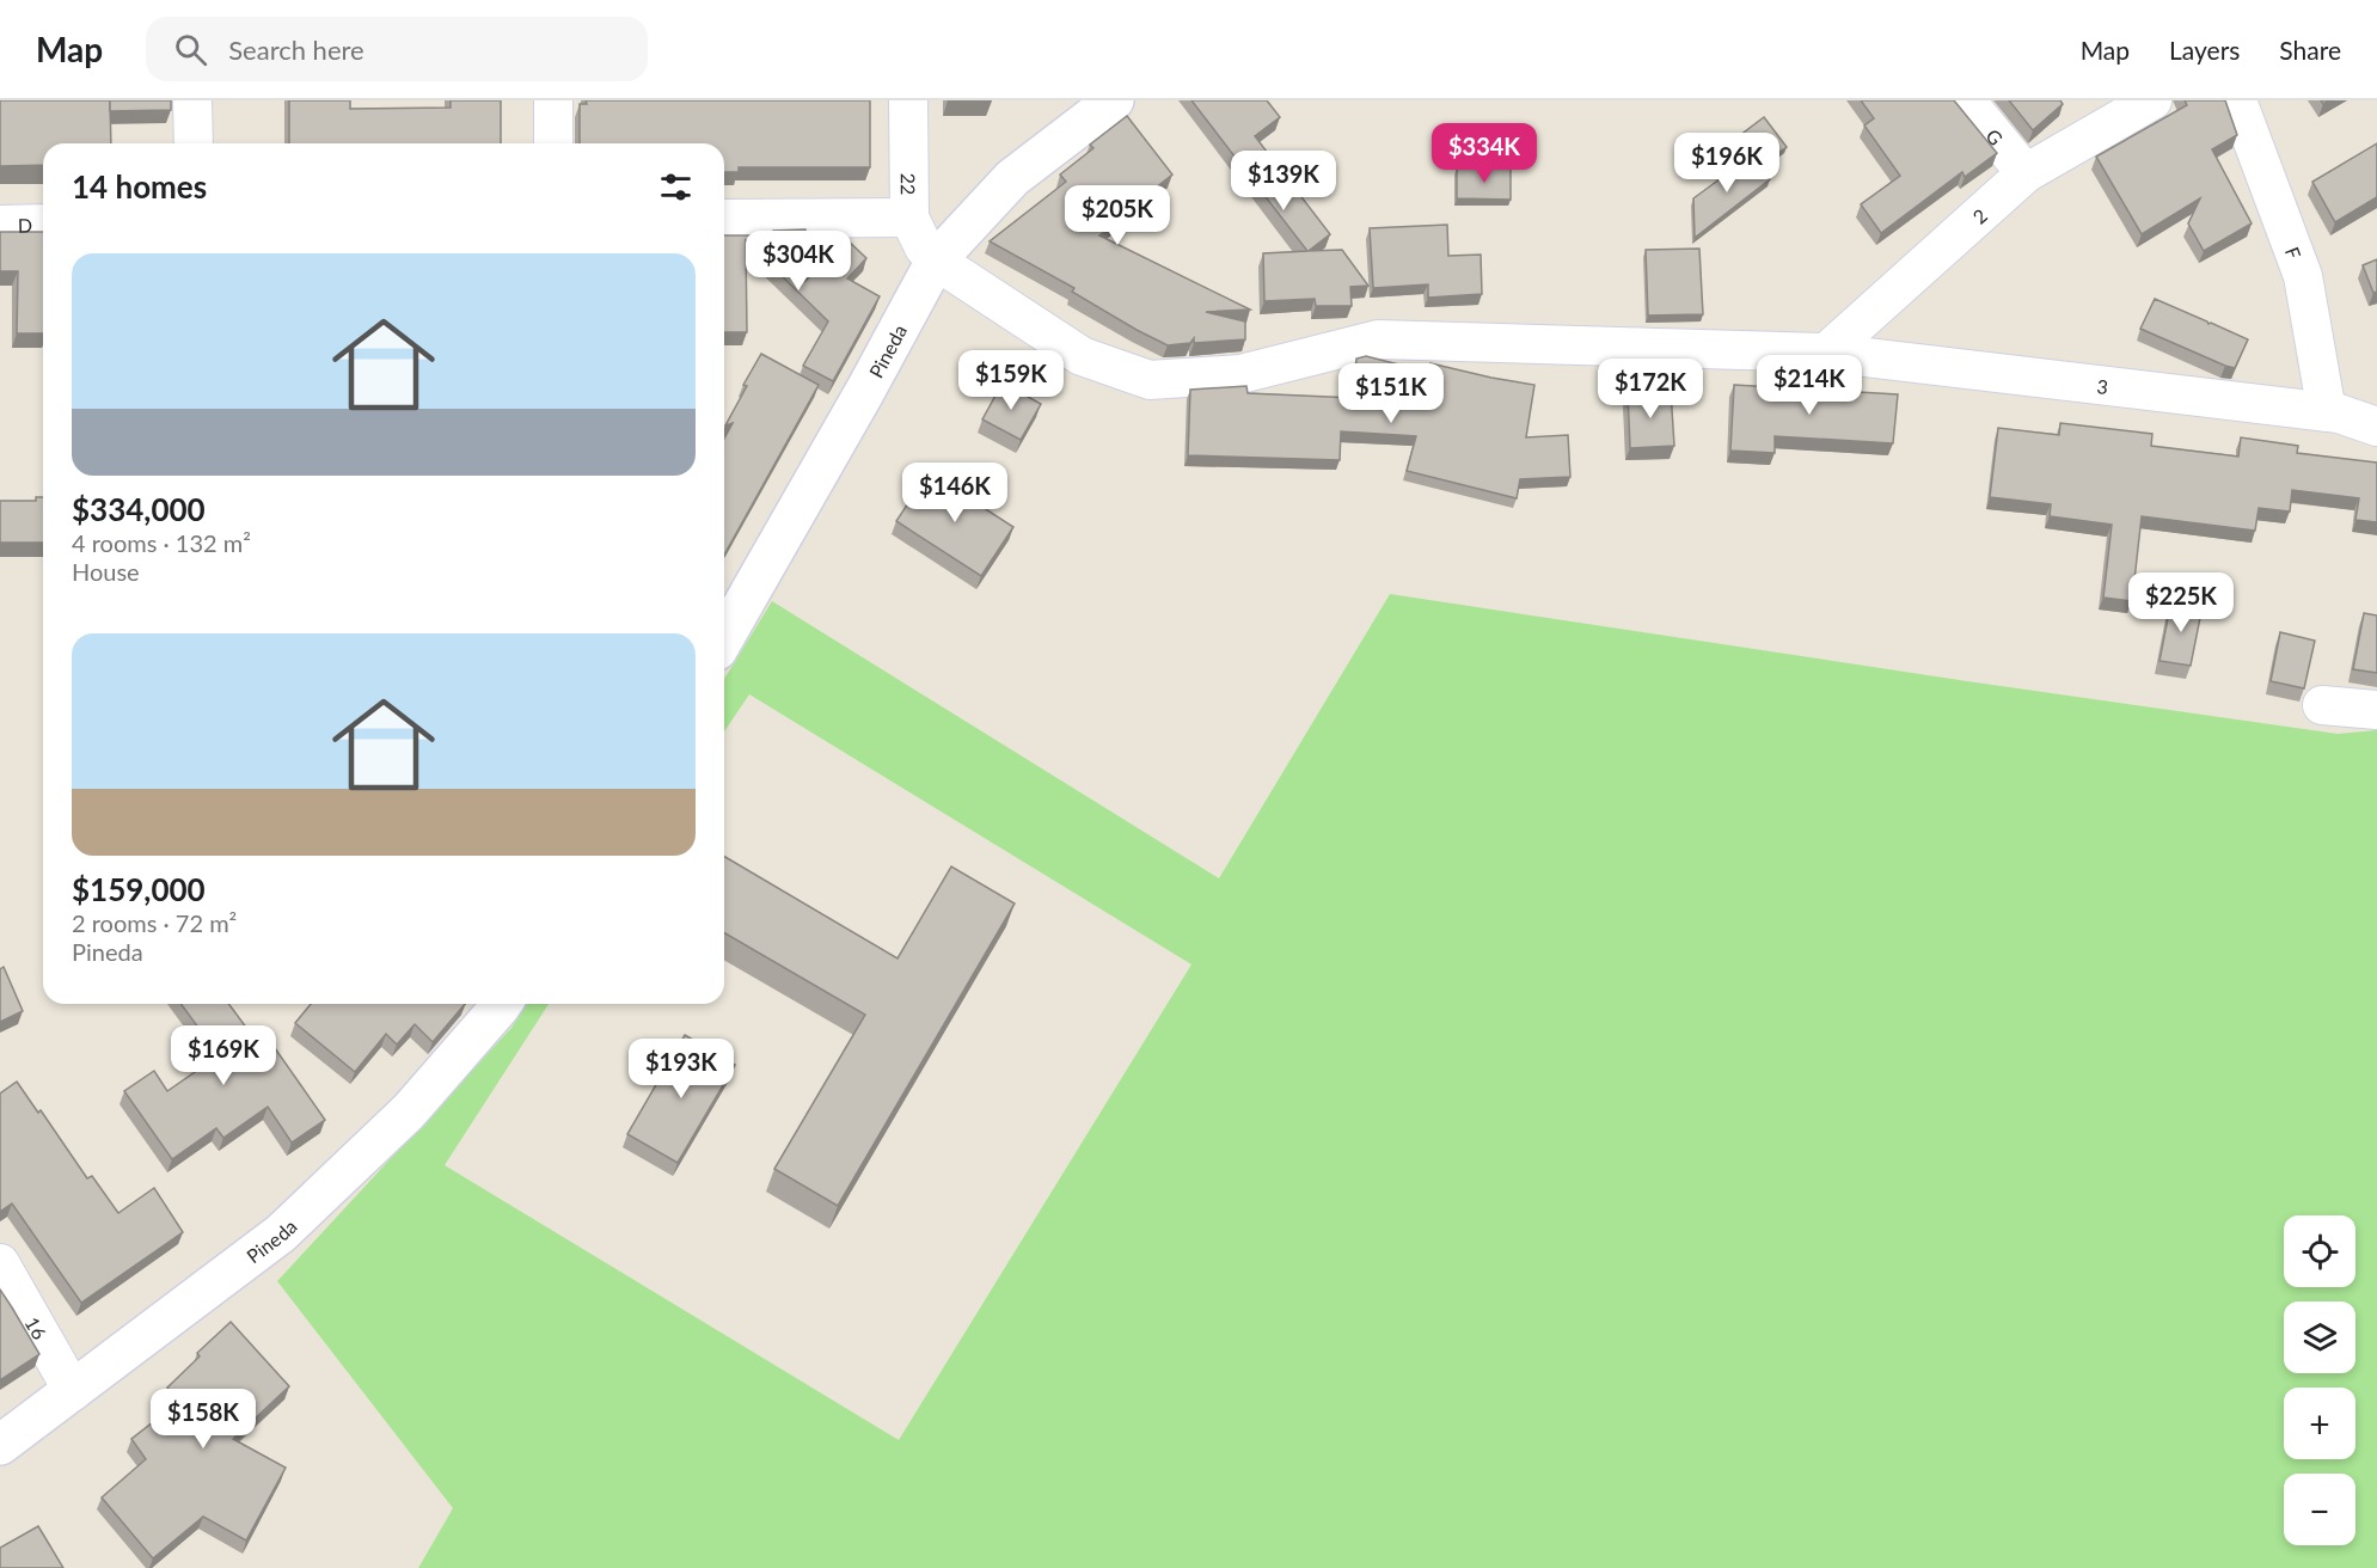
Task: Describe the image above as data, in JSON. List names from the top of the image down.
{
  "streets": {
    "street": [
      "G",
      "22",
      "2",
      "D",
      "F",
      "Pineda",
      "3",
      "16"
    ]
  },
  "crossings": [
    ["G", "2"],
    ["22", "Pineda"],
    ["22", "3"],
    ["2", "3"],
    ["F", "3"],
    ["Pineda", "3"],
    ["Pineda", "16"]
  ],
  "page": {
    "header": "Map",
    "search": "Search here",
    "nav": ["Map", "Layers", "Share"],
    "price": [
      "$334K",
      "$196K",
      "$139K",
      "$205K",
      "$304K",
      "$159K",
      "$214K",
      "$172K",
      "$151K",
      "$146K",
      "$225K",
      "$169K",
      "$193K",
      "$158K"
    ],
    "heading": "14 homes",
    "list": [
      {
        "name": "$334,000",
        "note": "4 rooms · 132 m² · House"
      },
      {
        "name": "$159,000",
        "note": "2 rooms · 72 m² · Pineda"
      }
    ],
    "map_buttons": ["+", "−"]
  }
}
